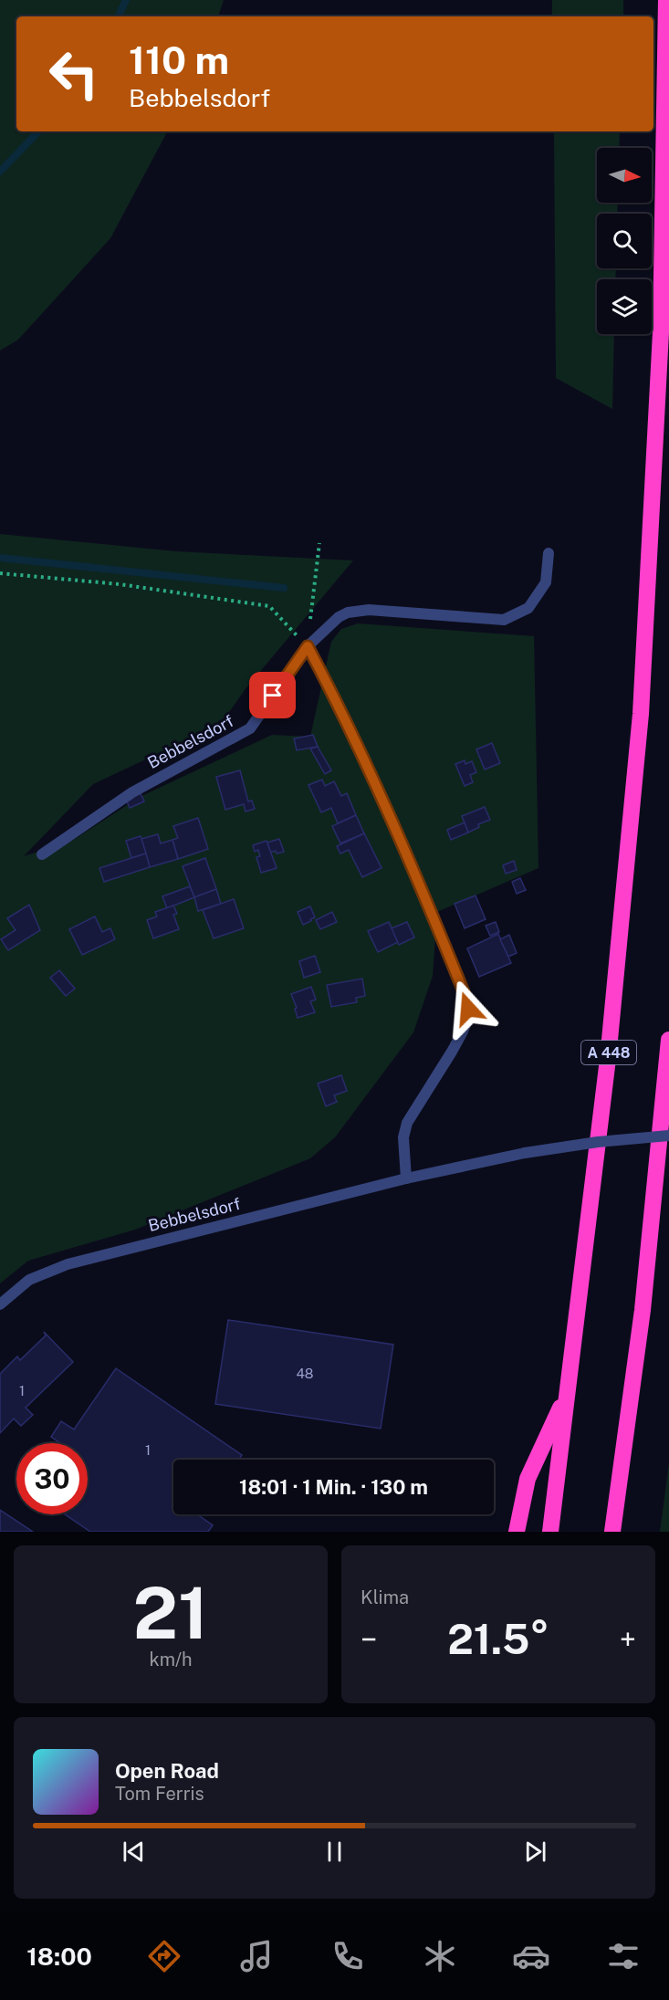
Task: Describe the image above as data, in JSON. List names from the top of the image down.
{
  "streets": {
    "highway": ["A 448"],
    "street": ["Bebbelsdorf"]
  },
  "house_numbers": ["48", "1", "1"],
  "north": "right",
  "page": {
    "turn": ["110 m", "Bebbelsdorf"],
    "limit": "30",
    "trip": "18:01 · 1 Min. · 130 m",
    "tile": [
      ["21", "km/h"],
      "Klima"
    ],
    "heat": ["−", "21.5°", "+"],
    "song": ["Open Road", "Tom Ferris"],
    "tabs": "18:00"
  }
}
